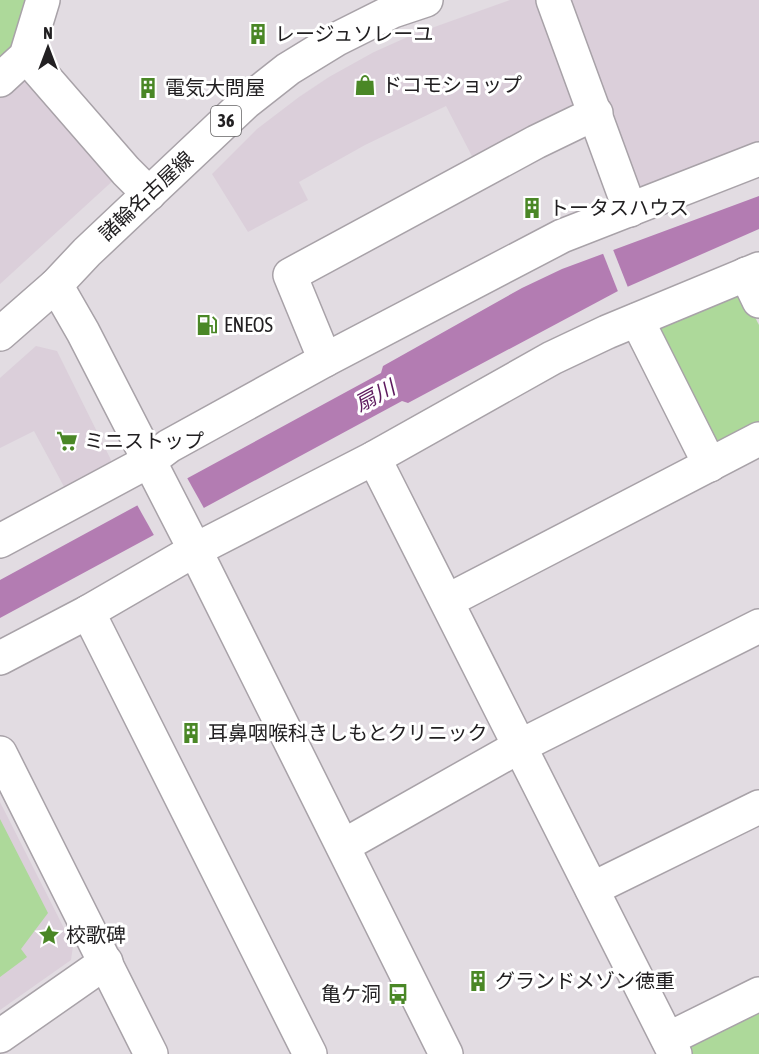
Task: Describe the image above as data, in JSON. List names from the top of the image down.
{
  "streets": {
    "street": ["36", "諸輪名古屋線"]
  },
  "water": ["扇川"],
  "places": {
    "building": [
      "レージュソレーユ",
      "電気大問屋",
      "トータスハウス",
      "耳鼻咽喉科きしもとクリニック",
      "グランドメゾン徳重"
    ],
    "shop": ["ドコモショップ"],
    "fuel station": ["ENEOS"],
    "supermarket": ["ミニストップ"],
    "place": ["校歌碑"],
    "bus stop": ["亀ケ洞"]
  },
  "north": "top"
}
